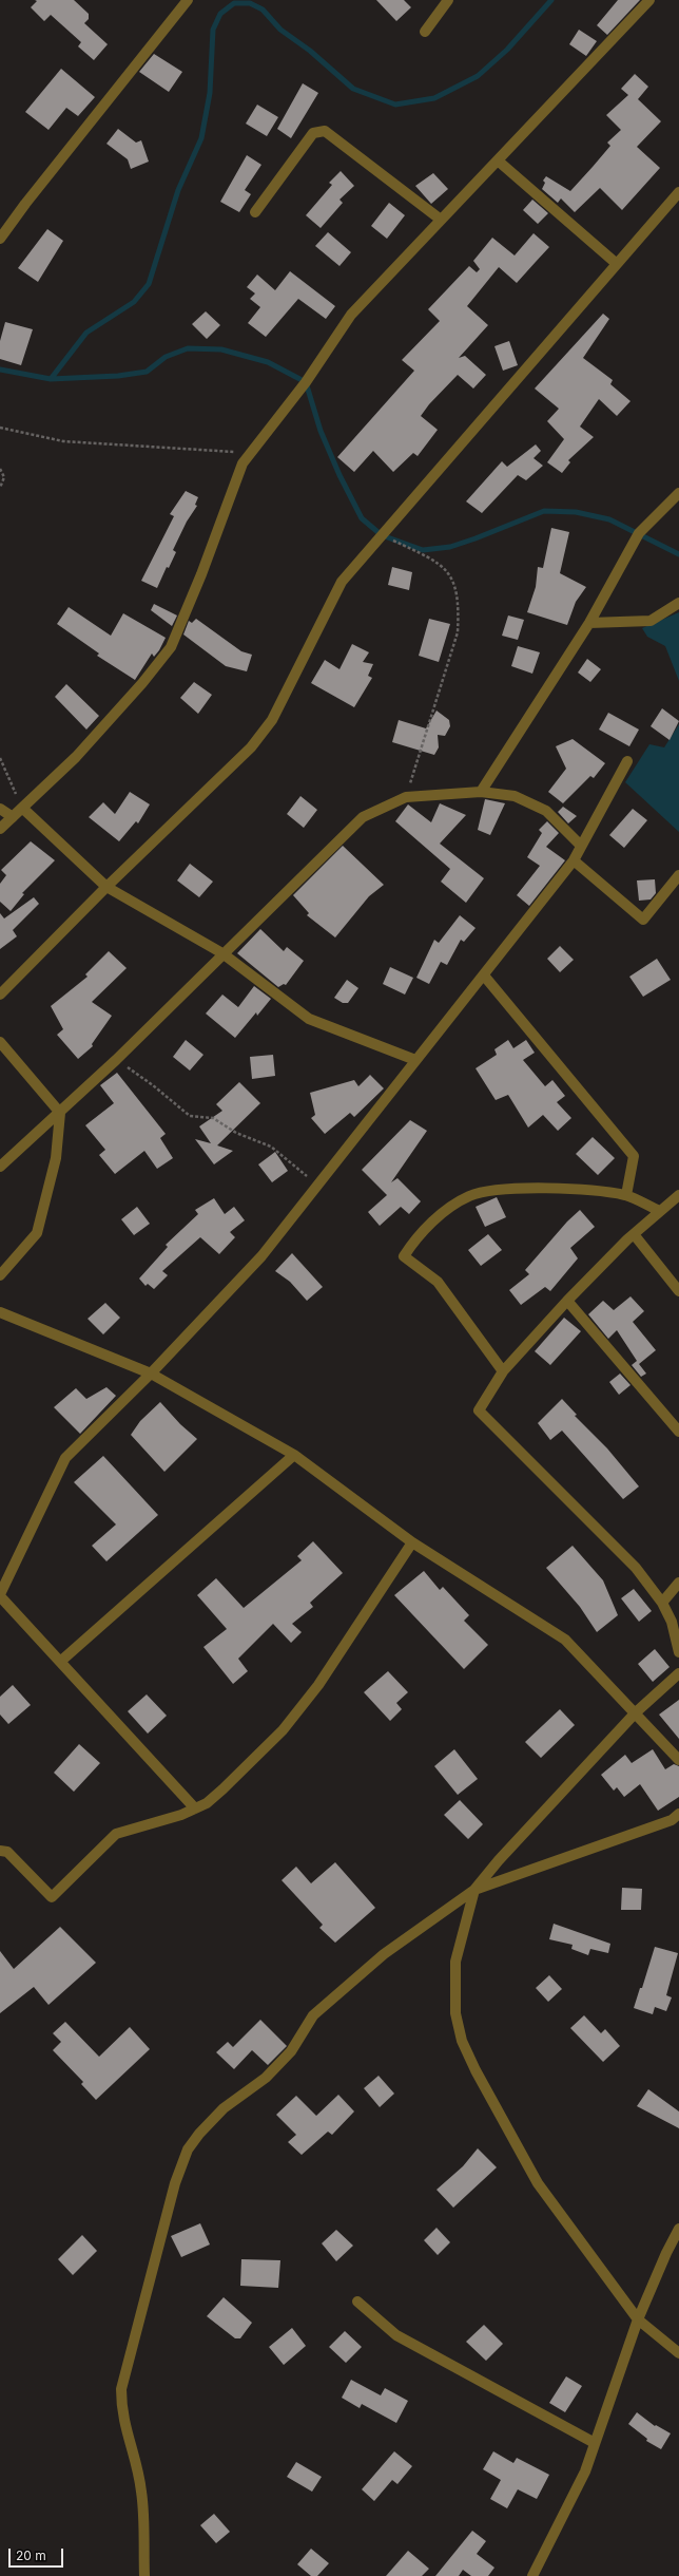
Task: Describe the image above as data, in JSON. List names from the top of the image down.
{
  "scale_bar": "20 m"
}
